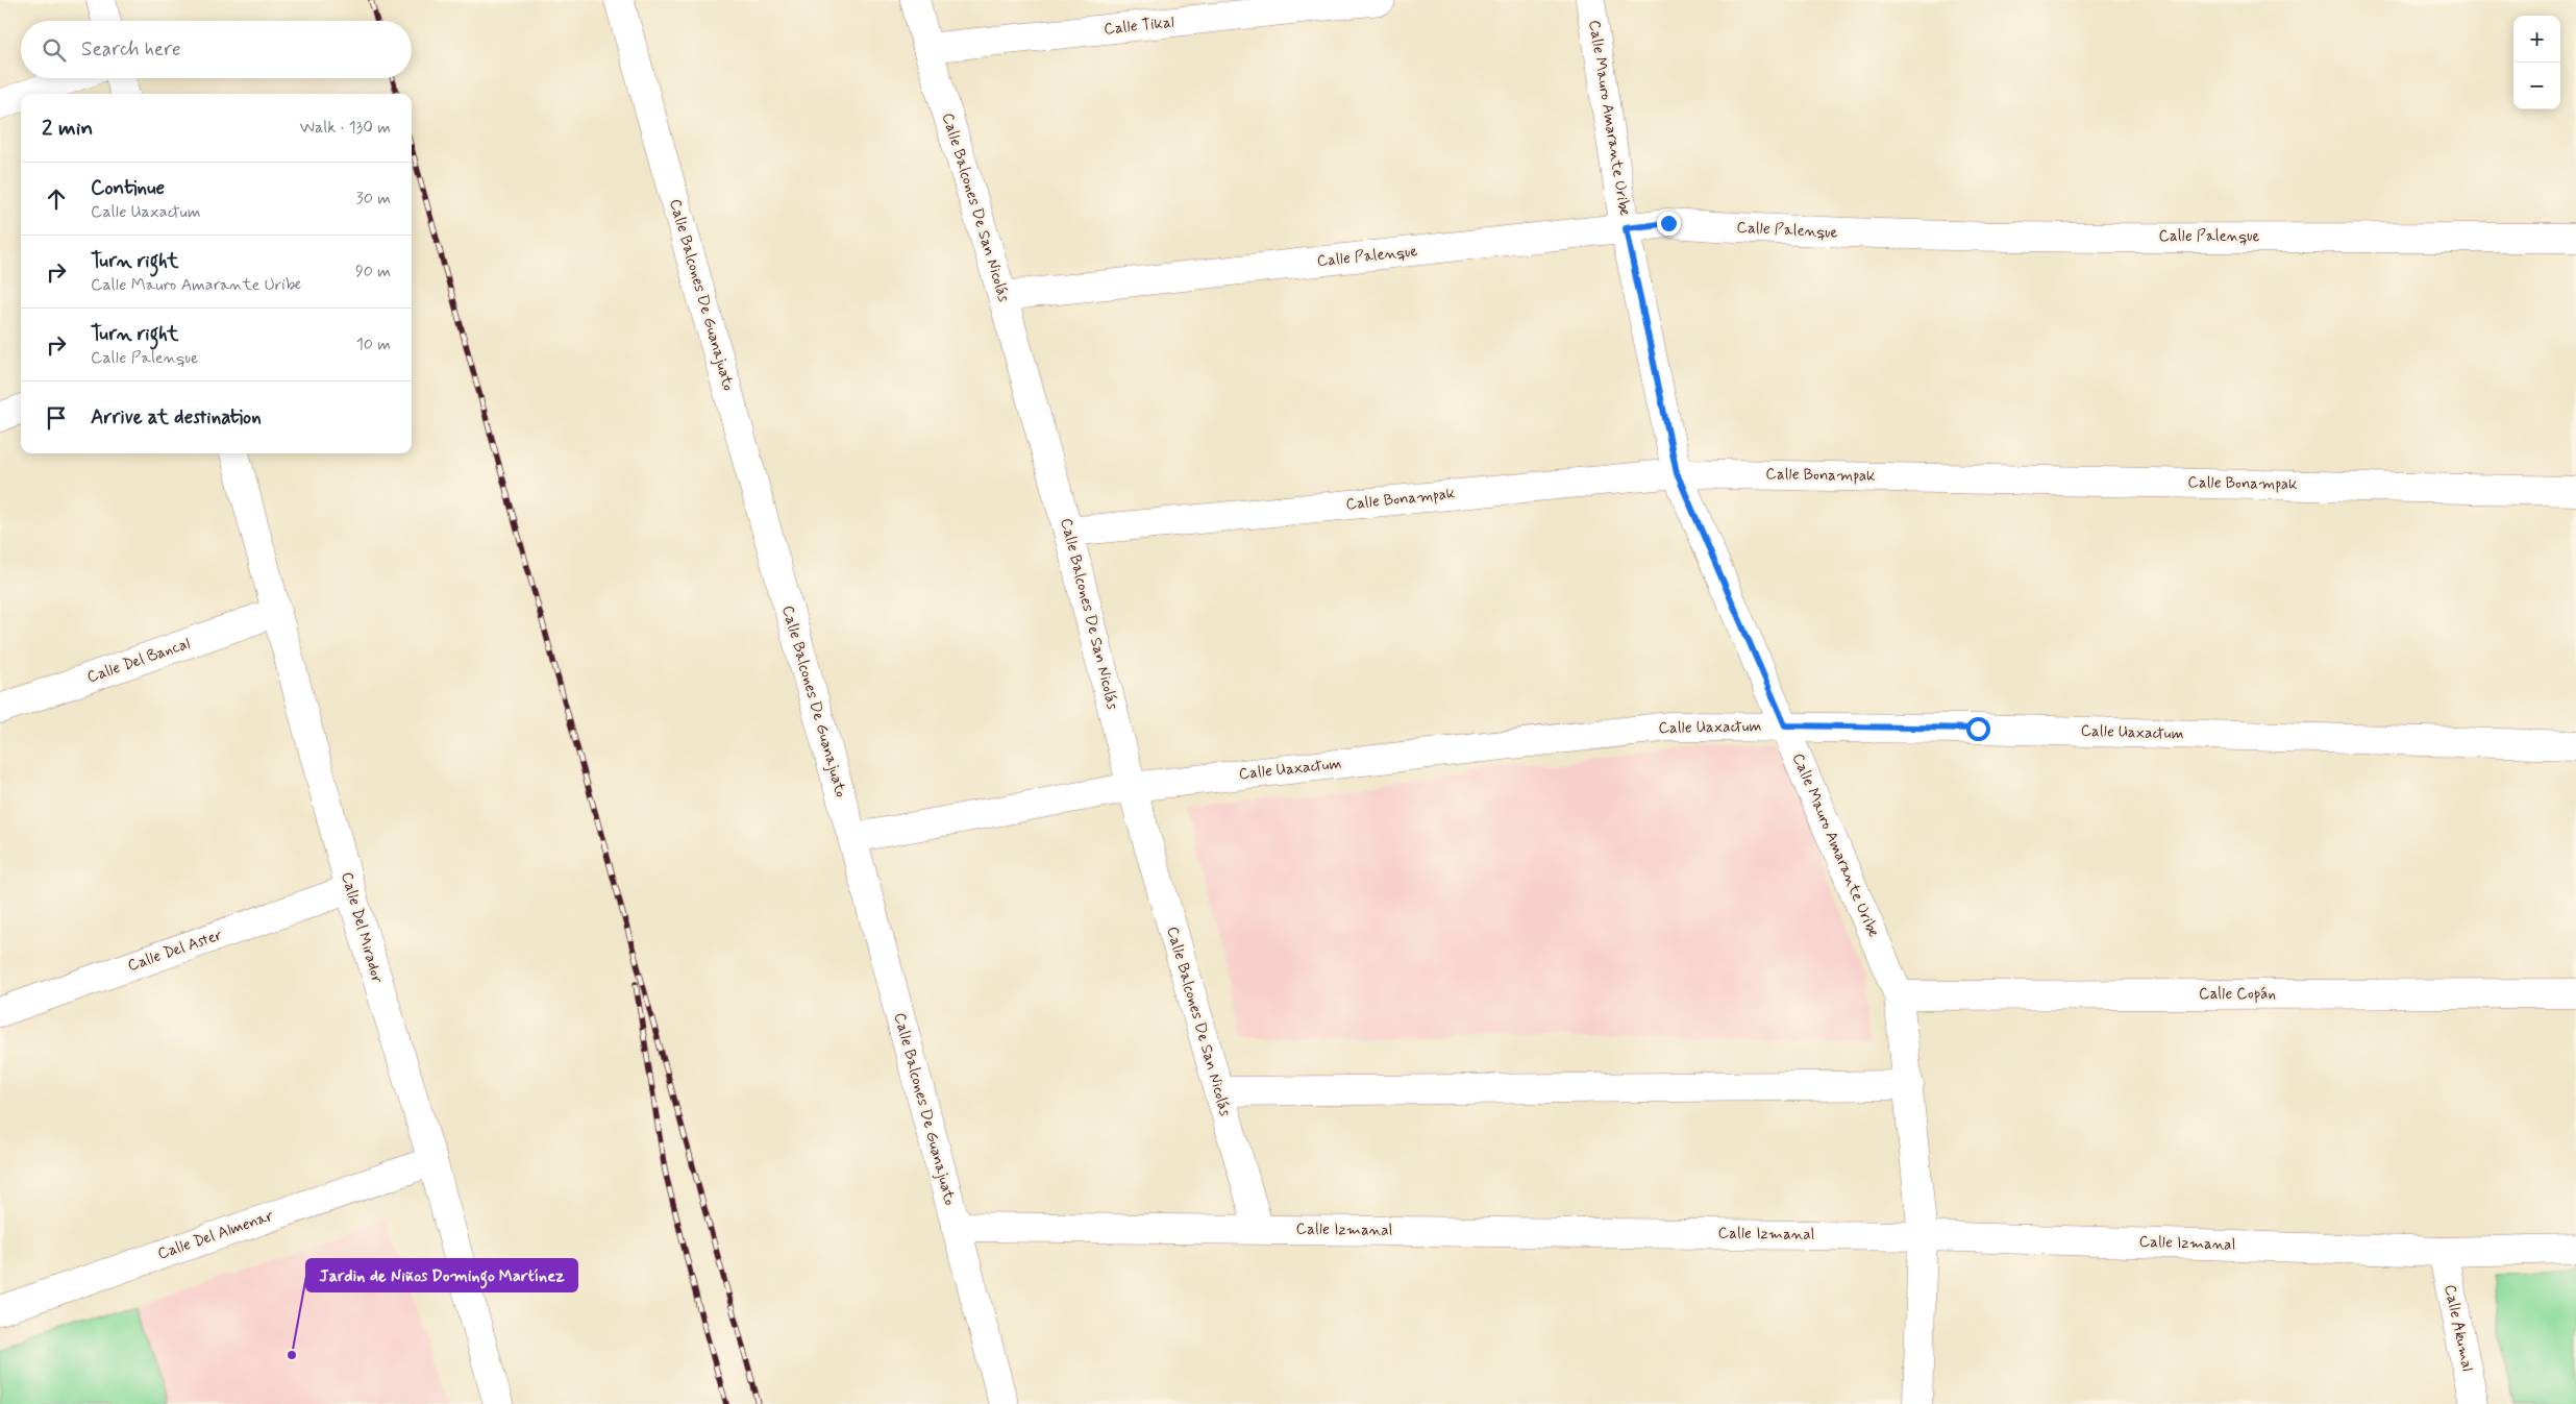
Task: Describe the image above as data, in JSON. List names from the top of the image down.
{
  "streets": {
    "street": [
      "Calle Tikal",
      "Calle Mauro Amarante Uribe",
      "Calle Balcones De San Nicolás",
      "Calle Palenque",
      "Calle Balcones De Guanajuato",
      "Calle Bonampak",
      "Calle Del Bancal",
      "Calle Uaxactum",
      "Calle Del Mirador",
      "Calle Del Aster",
      "Calle Copán",
      "Calle Izmanal",
      "Calle Del Almenar",
      "Calle Akumal"
    ]
  },
  "crossings": [
    ["Calle Tikal", "Calle Balcones De San Nicolás"],
    ["Calle Mauro Amarante Uribe", "Calle Palenque"],
    ["Calle Mauro Amarante Uribe", "Calle Bonampak"],
    ["Calle Mauro Amarante Uribe", "Calle Uaxactum"],
    ["Calle Mauro Amarante Uribe", "Calle Copán"],
    ["Calle Mauro Amarante Uribe", "Calle Izmanal"],
    ["Calle Balcones De San Nicolás", "Calle Palenque"],
    ["Calle Balcones De San Nicolás", "Calle Bonampak"],
    ["Calle Balcones De San Nicolás", "Calle Uaxactum"],
    ["Calle Balcones De San Nicolás", "Calle Izmanal"],
    ["Calle Balcones De Guanajuato", "Calle Uaxactum"],
    ["Calle Balcones De Guanajuato", "Calle Izmanal"],
    ["Calle Del Bancal", "Calle Del Mirador"],
    ["Calle Del Mirador", "Calle Del Aster"],
    ["Calle Del Mirador", "Calle Del Almenar"],
    ["Calle Izmanal", "Calle Akumal"]
  ],
  "places": ["Jardin de Niños Domingo Martínez"],
  "page": {
    "map_buttons": ["+", "−"],
    "search": "Search here",
    "heading": ["2 min", "Walk · 130 m"],
    "list": [
      ["Continue", "Calle Uaxactum", "30 m"],
      ["Turn right", "Calle Mauro Amarante Uribe", "90 m"],
      ["Turn right", "Calle Palenque", "10 m"],
      "Arrive at destination"
    ]
  }
}
